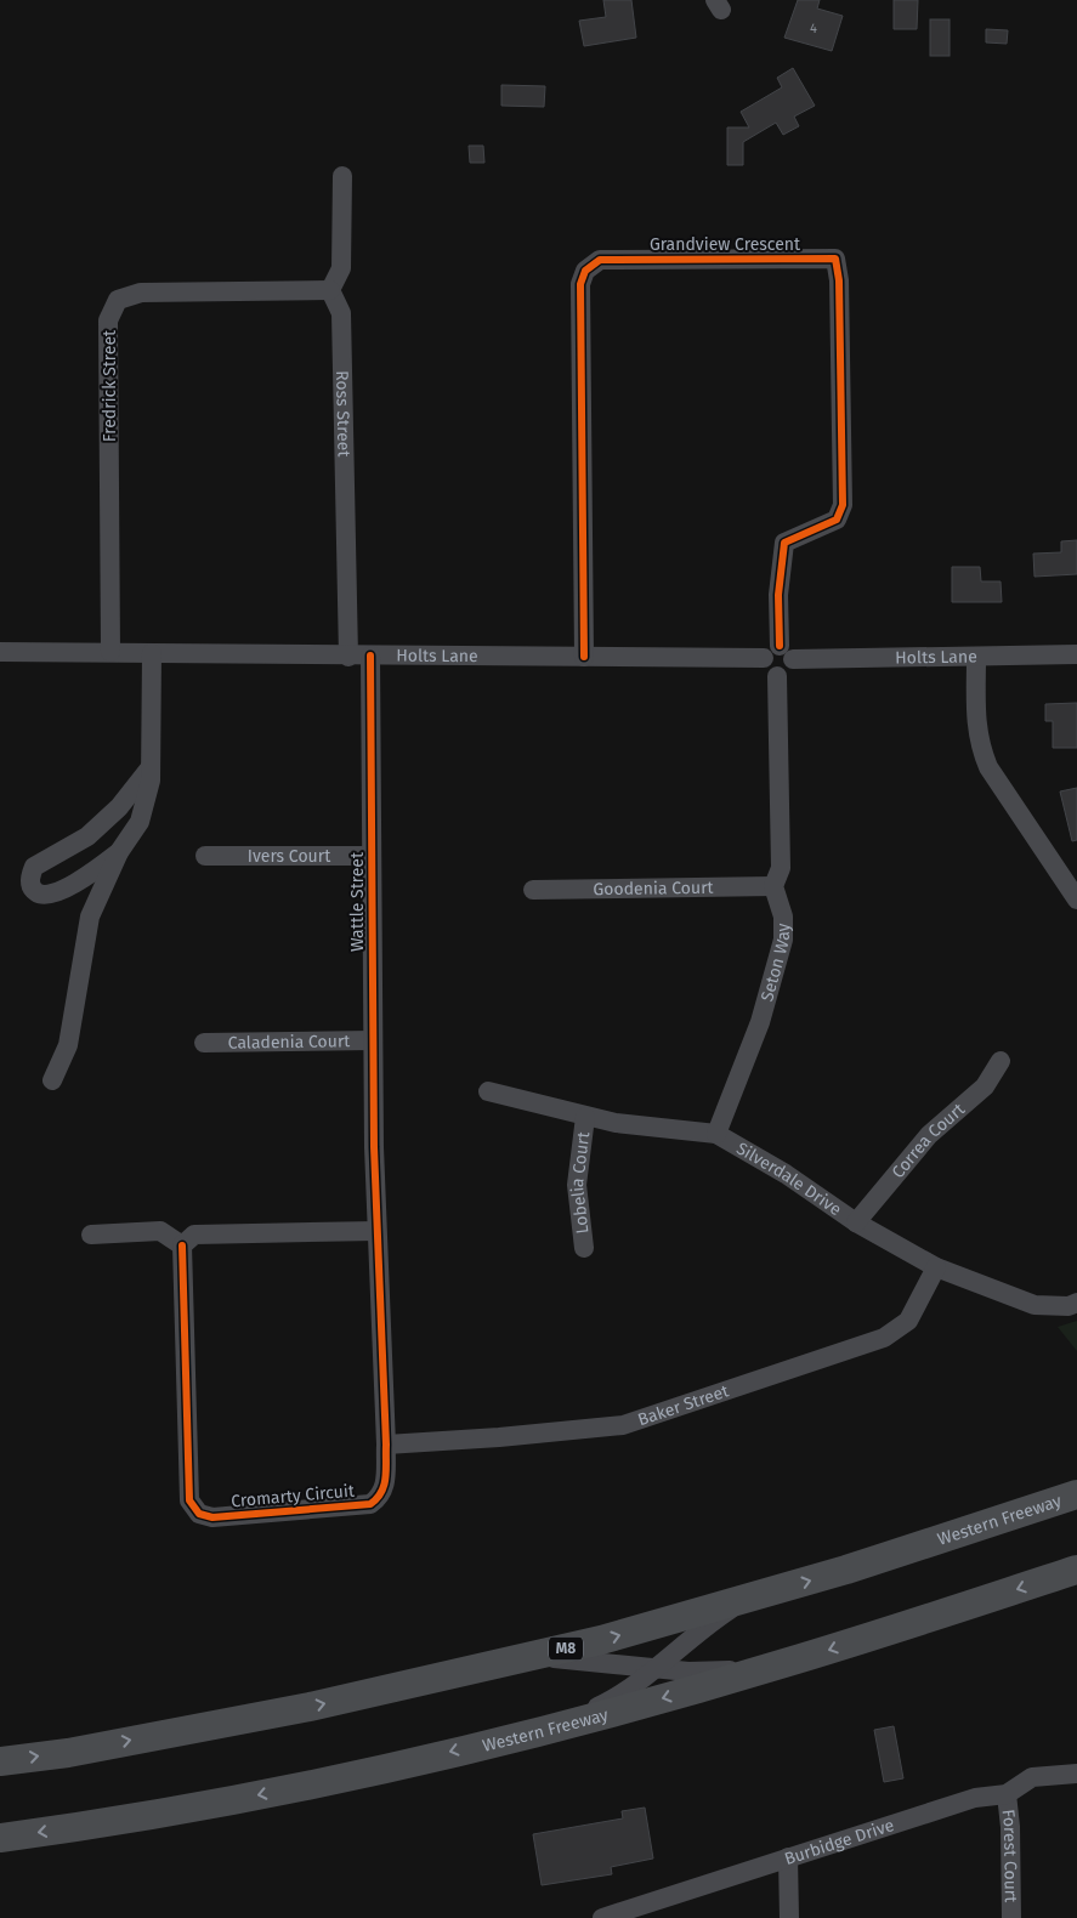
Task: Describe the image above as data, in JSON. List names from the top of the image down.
{
  "streets": {
    "highway": ["Western Freeway", "M8"],
    "street": [
      "Grandview Crescent",
      "Fredrick Street",
      "Ross Street",
      "Holts Lane",
      "Ivers Court",
      "Goodenia Court",
      "Wattle Street",
      "Seton Way",
      "Caladenia Court",
      "Correa Court",
      "Silverdale Drive",
      "Lobelia Court",
      "Baker Street",
      "Cromarty Circuit",
      "Burbidge Drive",
      "Forest Court"
    ]
  },
  "crossings": [
    ["Grandview Crescent", "Holts Lane"],
    ["Fredrick Street", "Ross Street"],
    ["Fredrick Street", "Holts Lane"],
    ["Ross Street", "Holts Lane"],
    ["Holts Lane", "Wattle Street"],
    ["Ivers Court", "Wattle Street"],
    ["Goodenia Court", "Seton Way"],
    ["Wattle Street", "Caladenia Court"],
    ["Wattle Street", "Cromarty Circuit"],
    ["Seton Way", "Silverdale Drive"],
    ["Correa Court", "Silverdale Drive"],
    ["Silverdale Drive", "Lobelia Court"],
    ["Silverdale Drive", "Baker Street"],
    ["Baker Street", "Cromarty Circuit"],
    ["Burbidge Drive", "Forest Court"]
  ],
  "house_numbers": ["4"]
}
